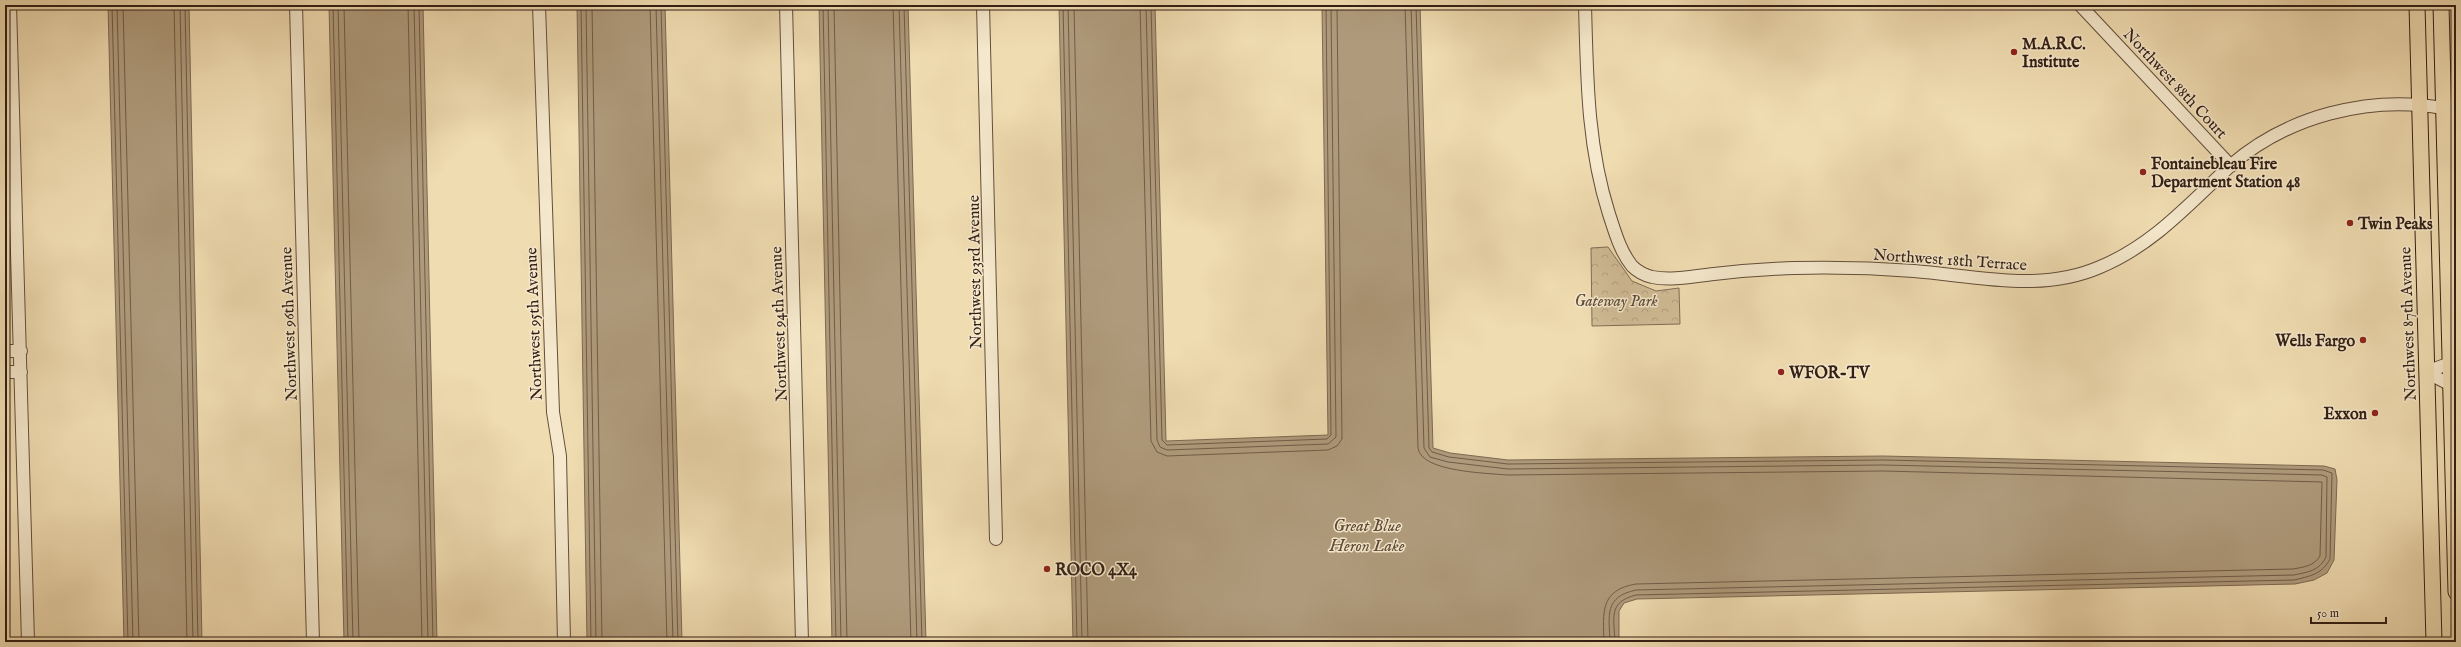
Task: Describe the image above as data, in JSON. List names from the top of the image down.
{
  "streets": {
    "main road": ["Northwest 87th Avenue"],
    "street": [
      "Northwest 88th Court",
      "Northwest 18th Terrace",
      "Northwest 93rd Avenue",
      "Northwest 96th Avenue",
      "Northwest 95th Avenue",
      "Northwest 94th Avenue"
    ]
  },
  "crossings": [
    ["Northwest 88th Court", "Northwest 18th Terrace"],
    ["Northwest 18th Terrace", "Northwest 87th Avenue"]
  ],
  "water": ["Great Blue Heron Lake"],
  "parks": ["Gateway Park"],
  "places": [
    "M.A.R.C. Institute",
    "Fontainebleau Fire Department Station 48",
    "Twin Peaks",
    "Wells Fargo",
    "WFOR-TV",
    "Exxon",
    "ROCO 4X4"
  ],
  "scale_bar": "50 m"
}
